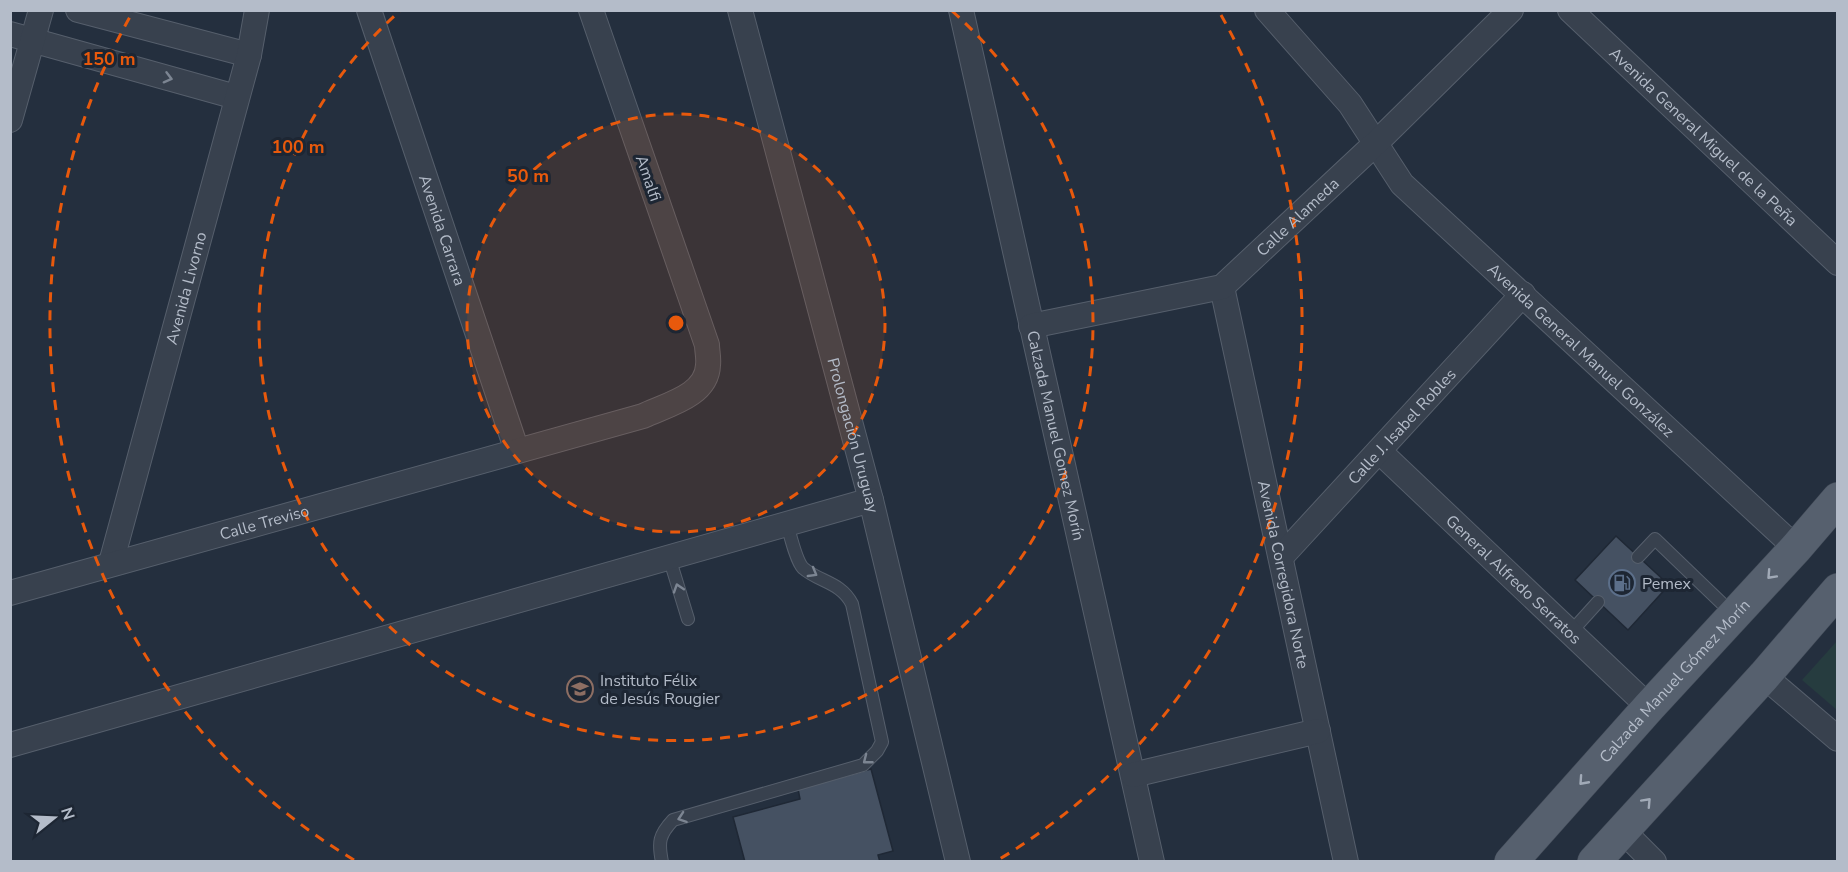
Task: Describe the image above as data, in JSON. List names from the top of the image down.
{
  "streets": {
    "main road": ["Calzada Manuel Gómez Morín"],
    "street": [
      "Avenida General Miguel de la Peña",
      "Amalfi",
      "Calle Alameda",
      "Avenida Carrara",
      "Avenida Livorno",
      "Avenida General Manuel González",
      "Calle J. Isabel Robles",
      "Prolongación Uruguay",
      "Calzada Manuel Gomez Morín",
      "Calle Treviso",
      "Avenida Corregidora Norte",
      "General Alfredo Serratos"
    ]
  },
  "crossings": [
    ["Amalfi", "Calle Treviso"],
    ["Calle Alameda", "Avenida General Manuel González"],
    ["Calle Alameda", "Avenida Corregidora Norte"],
    ["Avenida Carrara", "Calle Treviso"],
    ["Avenida Livorno", "Calle Treviso"],
    ["Avenida General Manuel González", "Calle J. Isabel Robles"],
    ["Avenida General Manuel González", "Calzada Manuel Gómez Morín"],
    ["Calle J. Isabel Robles", "Avenida Corregidora Norte"],
    ["Calle J. Isabel Robles", "General Alfredo Serratos"],
    ["General Alfredo Serratos", "Calzada Manuel Gómez Morín"]
  ],
  "places": {
    "fuel station": ["Pemex"],
    "school or university": ["Instituto Félix de Jesús Rougier"]
  },
  "north": "right",
  "rings": ["150 m", "100 m", "50 m"]
}
